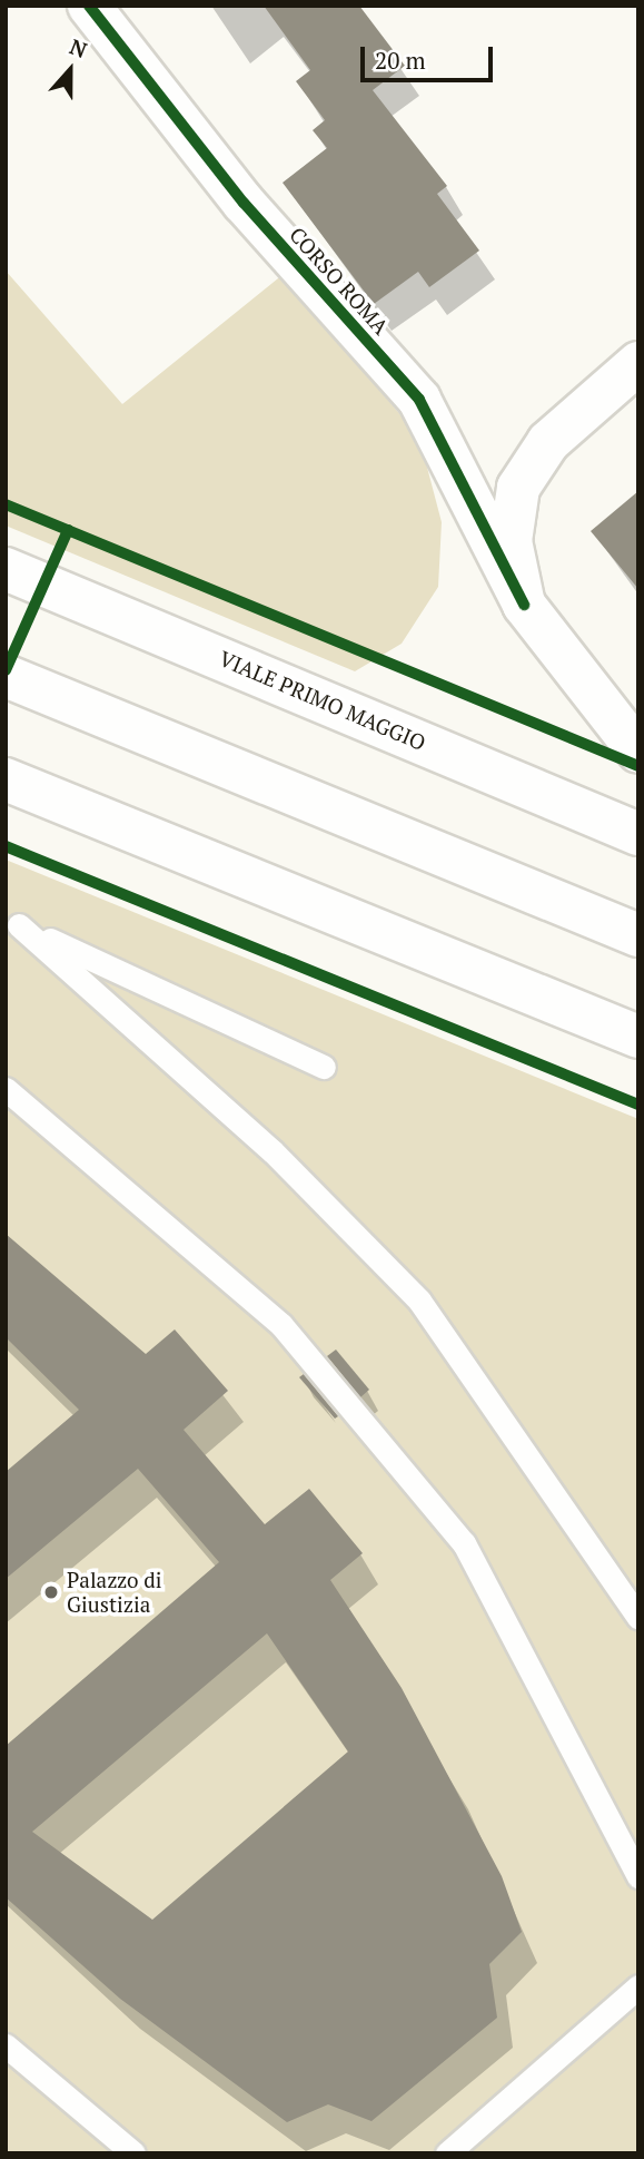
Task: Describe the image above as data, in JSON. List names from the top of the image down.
{
  "streets": {
    "street": ["CORSO ROMA", "VIALE PRIMO MAGGIO"]
  },
  "places": ["Palazzo di Giustizia"],
  "scale_bar": "20 m",
  "north": "top"
}
